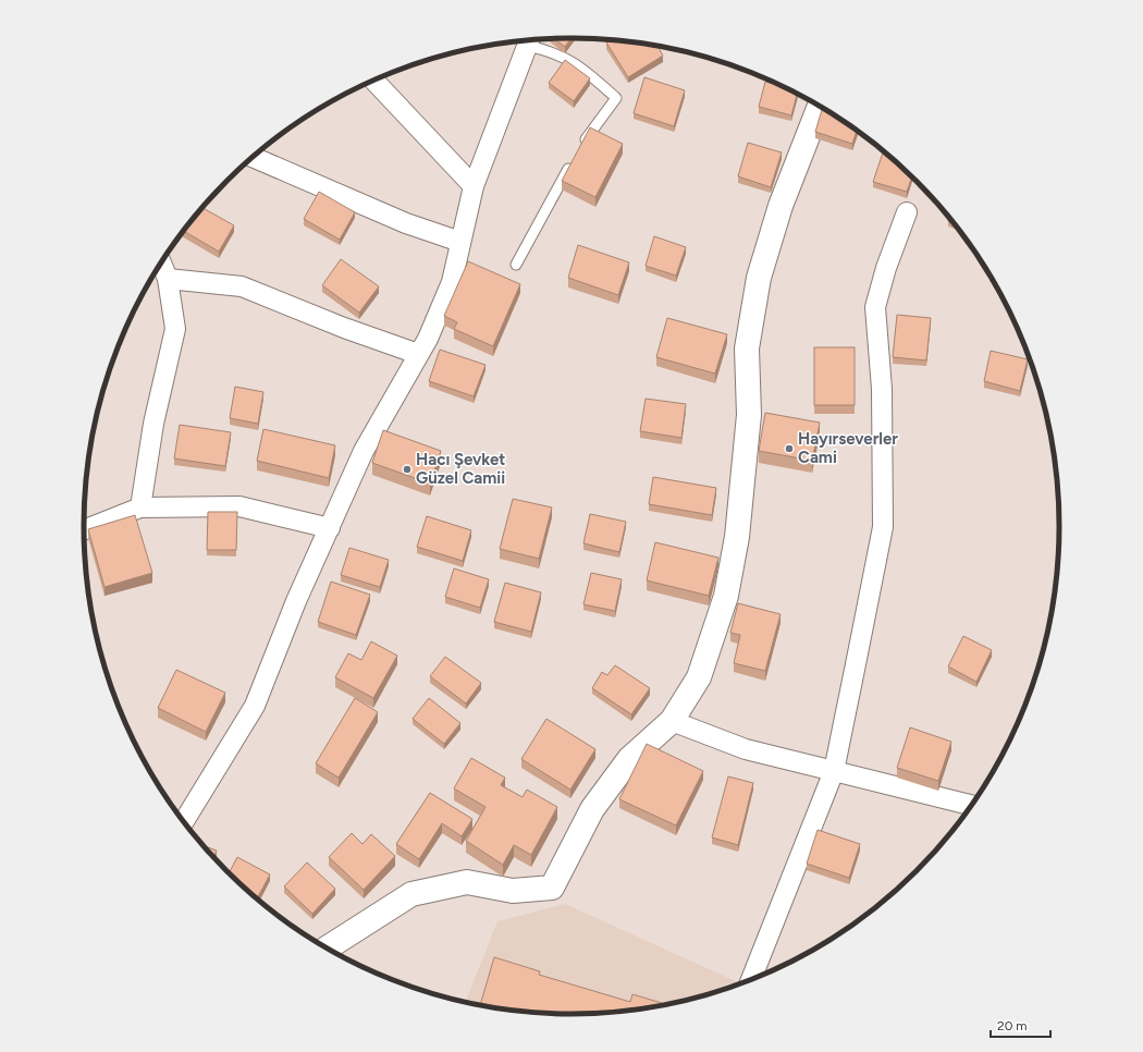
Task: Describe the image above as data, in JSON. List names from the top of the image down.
{
  "places": ["Hayırseverler Cami", "Hacı Şevket Güzel Camii"],
  "scale_bar": "20 m"
}
